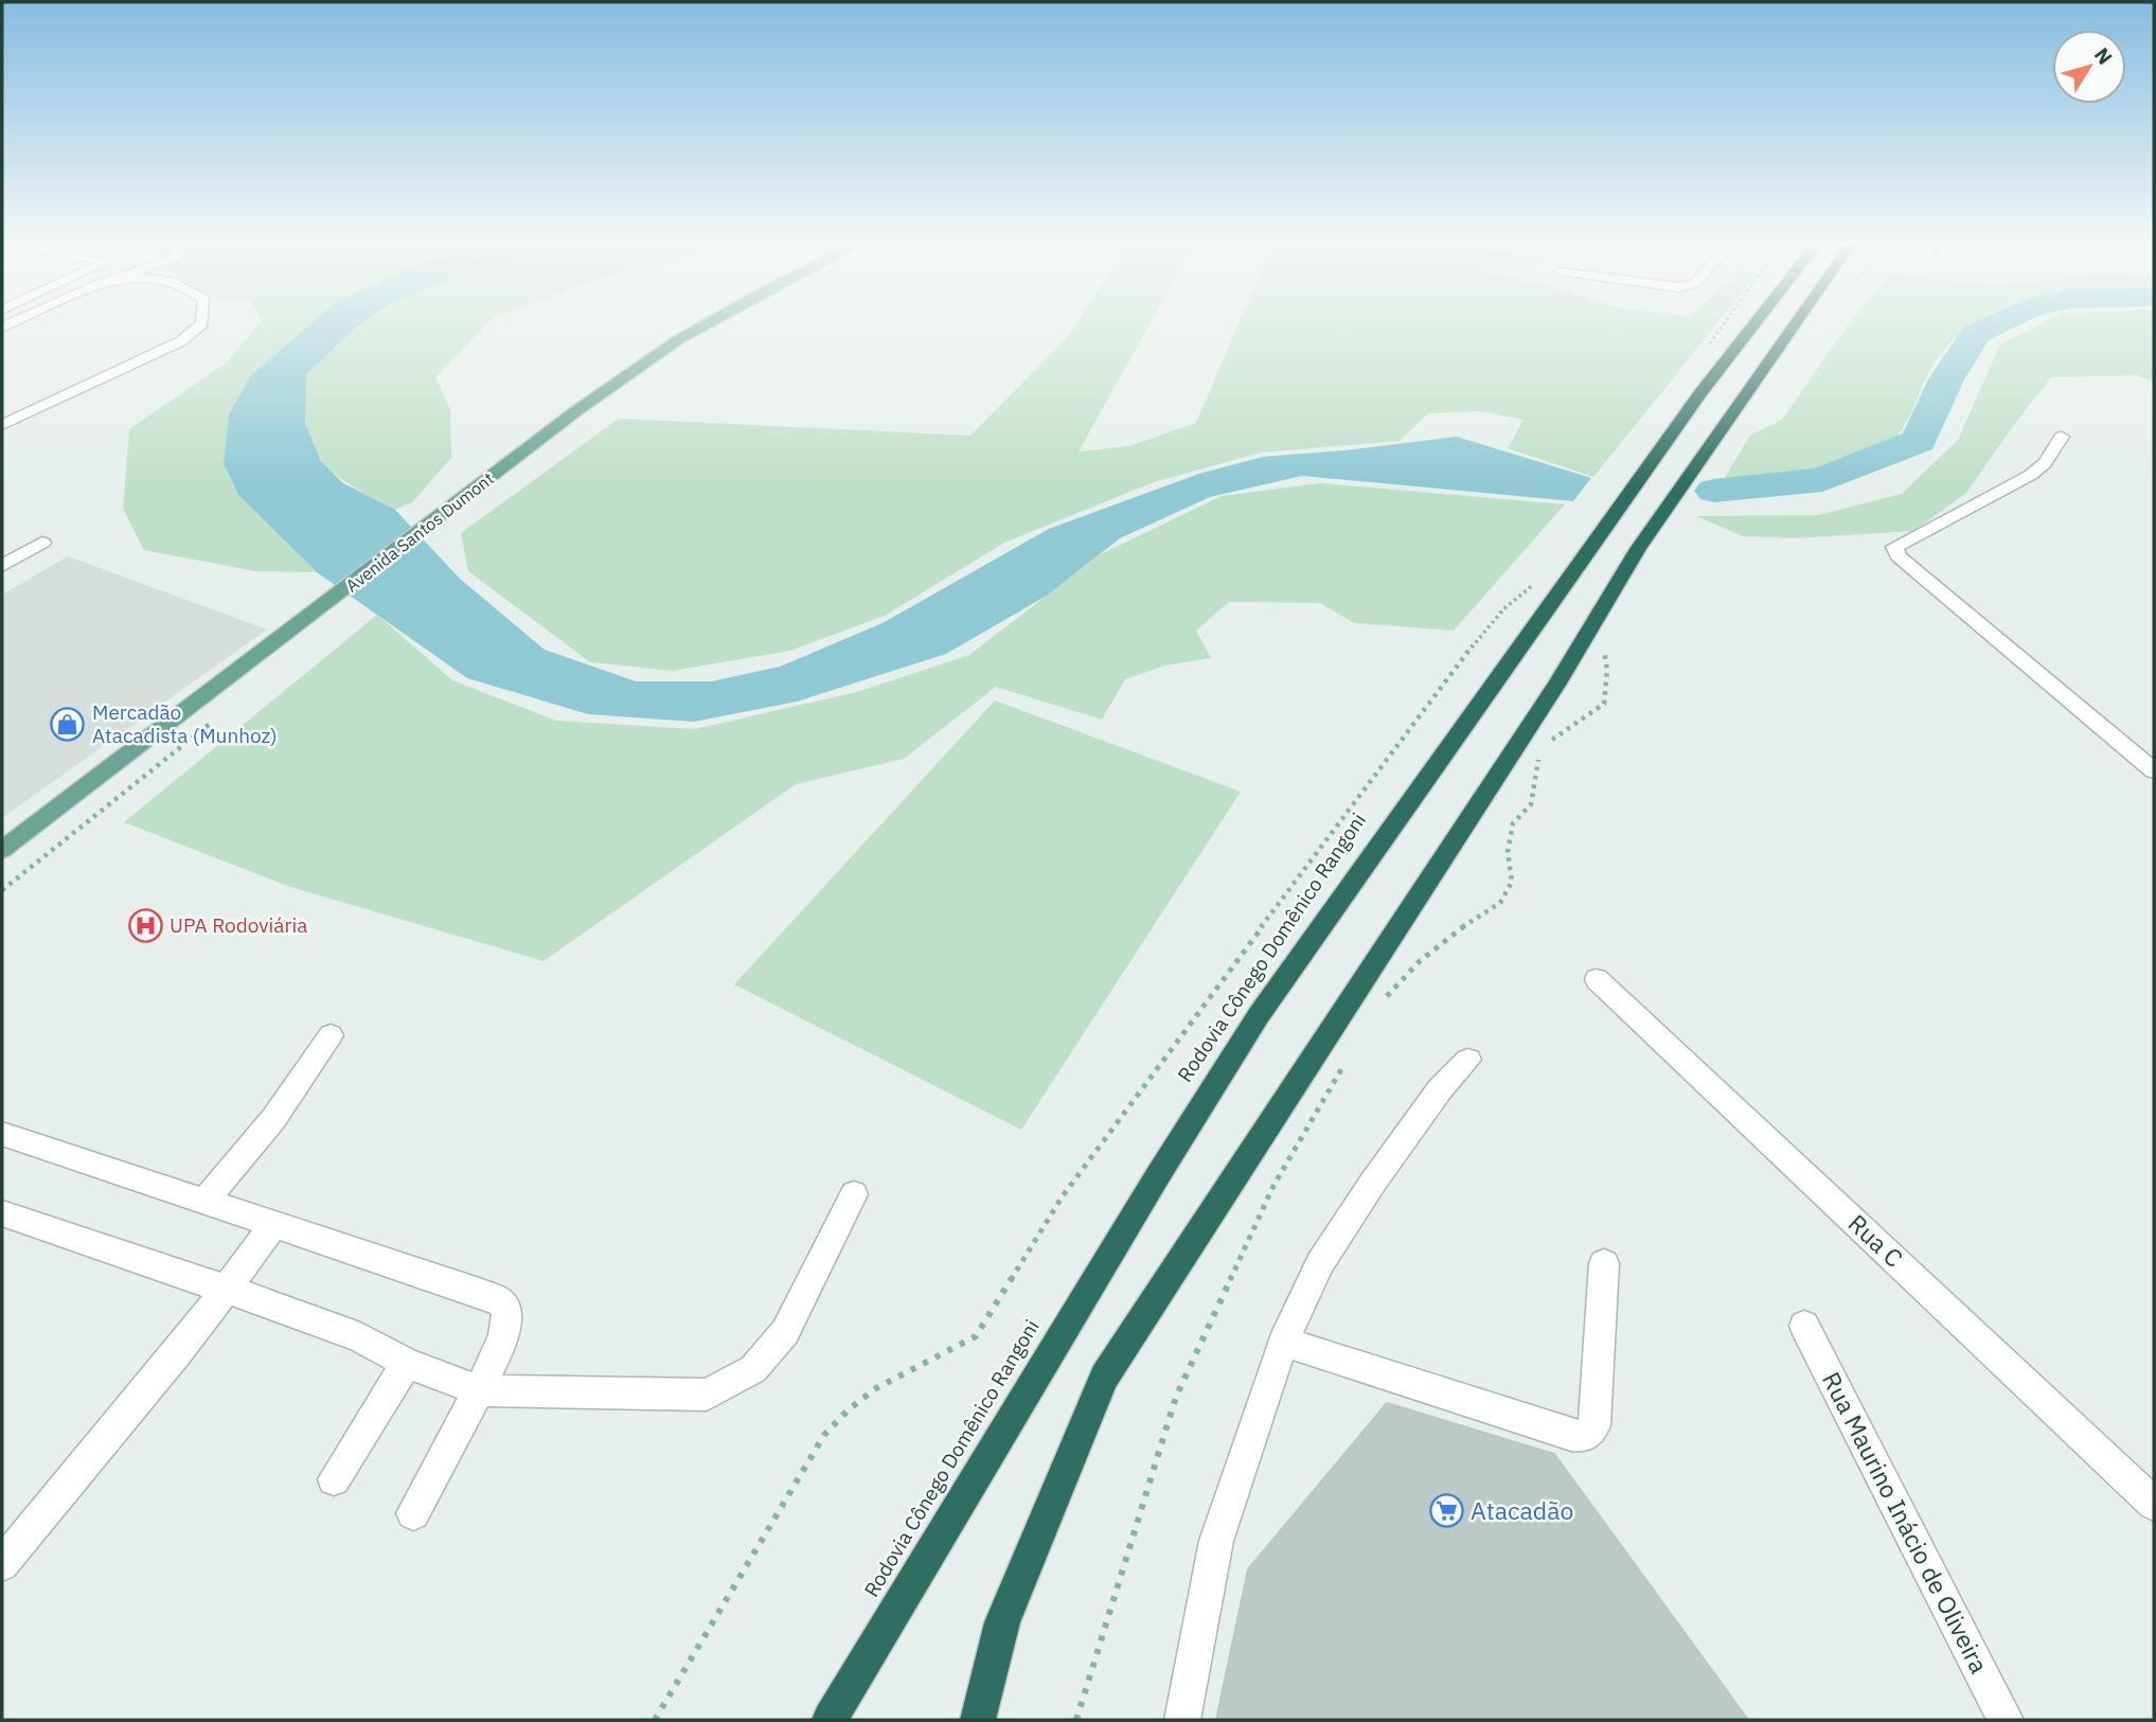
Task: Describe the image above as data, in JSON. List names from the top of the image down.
{
  "streets": {
    "highway": ["Rodovia Cônego Domênico Rangoni"],
    "main road": ["Avenida Santos Dumont"],
    "street": ["Rua C", "Rua Maurino Inácio de Oliveira"]
  },
  "places": {
    "shop": ["Mercadão Atacadista (Munhoz)"],
    "hospital": ["UPA Rodoviária"],
    "supermarket": ["Atacadão"]
  },
  "north": "top right"
}
